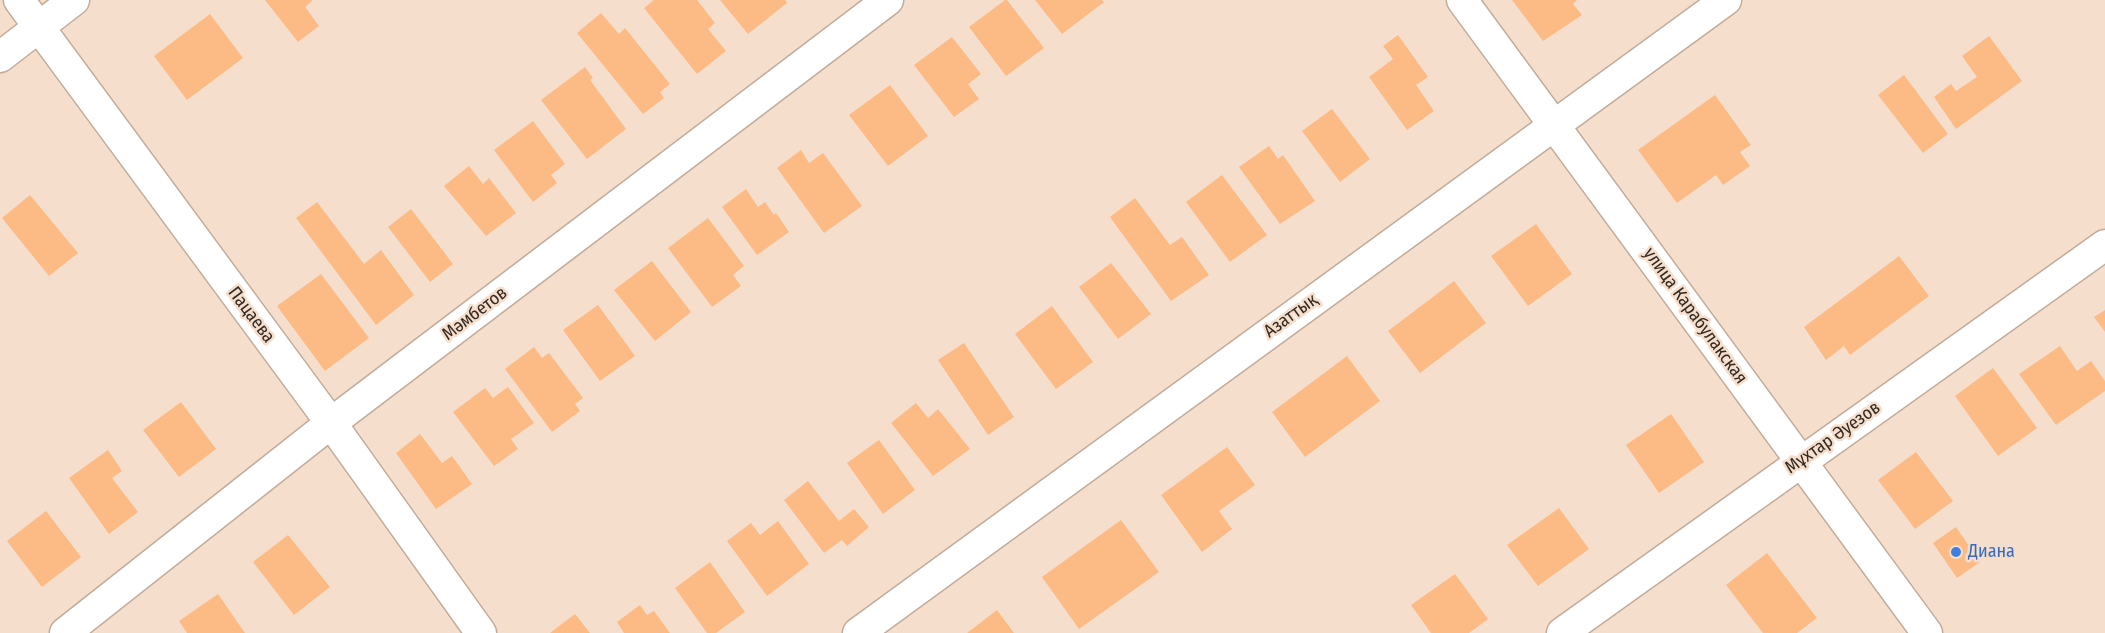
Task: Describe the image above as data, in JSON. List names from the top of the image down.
{
  "streets": {
    "street": [
      "Мәмбетов",
      "Пацаева",
      "Азаттық",
      "улица Карабулакская",
      "Мұхтар Әуезов"
    ]
  },
  "crossings": [
    ["Мәмбетов", "Пацаева"],
    ["Азаттық", "улица Карабулакская"],
    ["улица Карабулакская", "Мұхтар Әуезов"]
  ],
  "places": ["Диана"]
}
